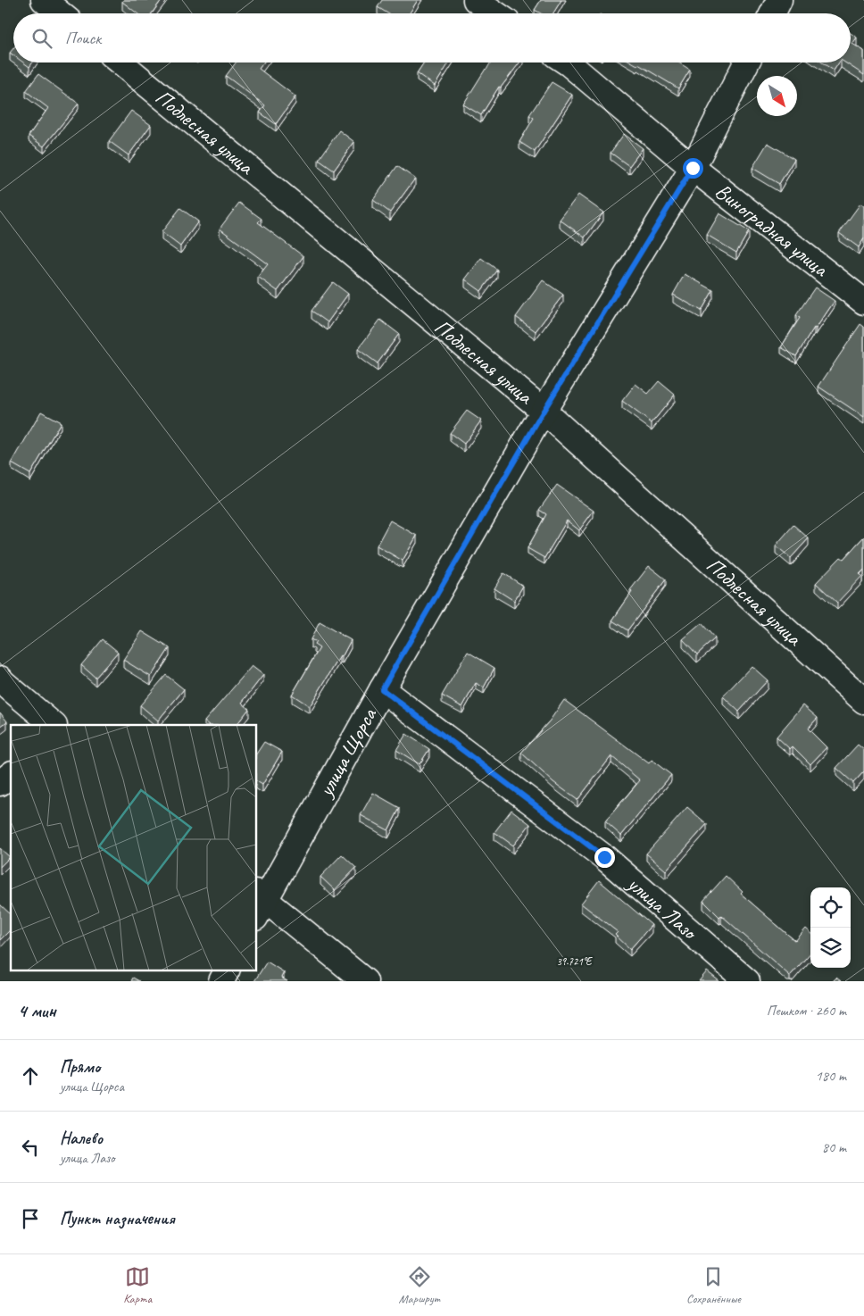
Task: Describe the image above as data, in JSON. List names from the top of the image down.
{
  "streets": {
    "street": [
      "Подлесная улица",
      "Виноградная улица",
      "улица Щорса",
      "улица Лазо"
    ]
  },
  "crossings": [
    ["Подлесная улица", "улица Щорса"],
    ["Виноградная улица", "улица Щорса"],
    ["улица Щорса", "улица Лазо"]
  ],
  "north": "bottom right",
  "page": {
    "search": "Поиск",
    "heading": ["4 мин", "Пешком · 260 m"],
    "list": [
      ["Прямо", "улица Щорса", "180 m"],
      ["Налево", "улица Лазо", "80 m"],
      "Пункт назначения"
    ],
    "nav": ["Карта", "Маршрут", "Сохранённые"]
  },
  "coordinates": ["39.721°E"]
}
